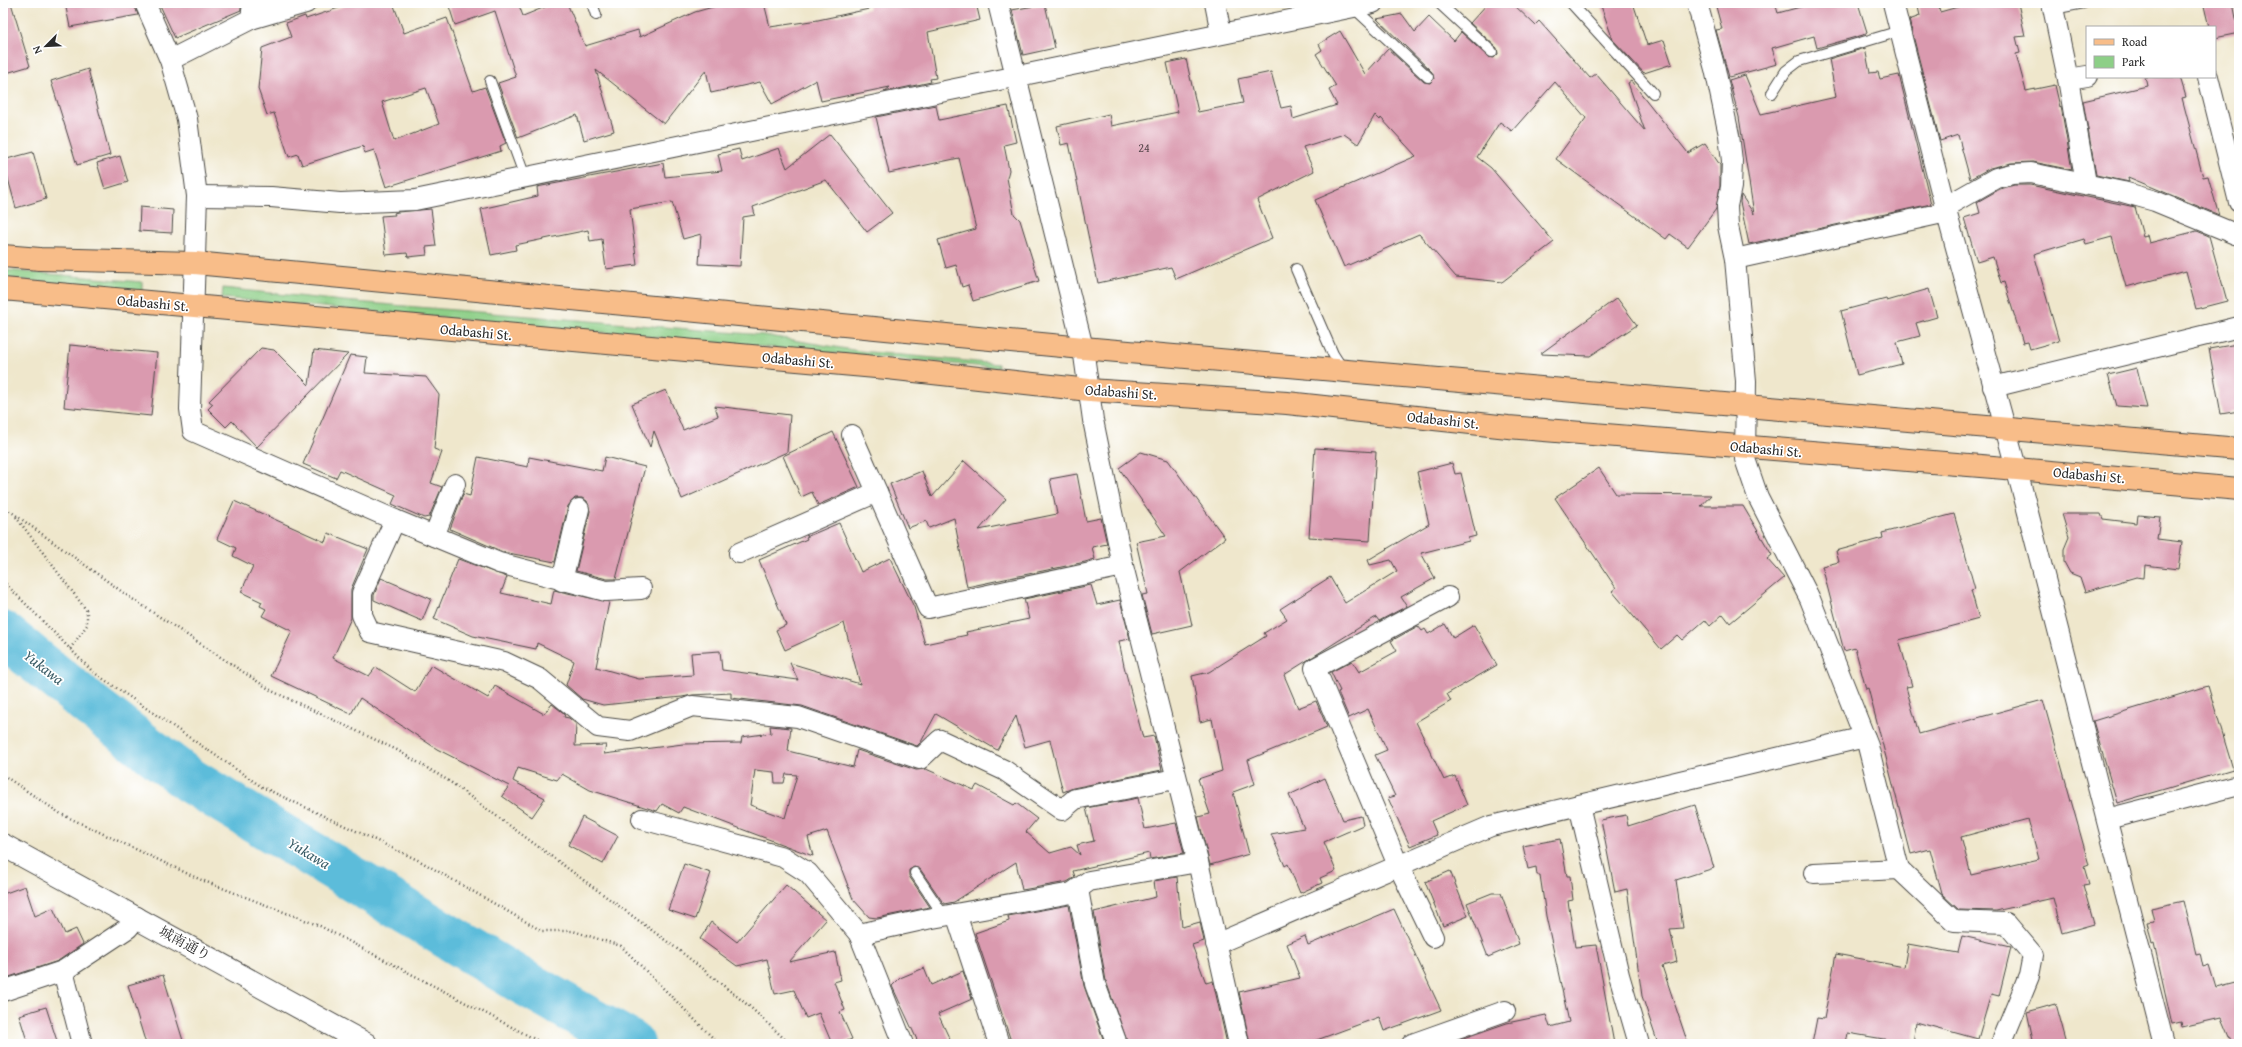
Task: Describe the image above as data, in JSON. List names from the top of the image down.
{
  "streets": {
    "main road": ["Odabashi St."],
    "street": ["城南通り"]
  },
  "water": ["Yukawa"],
  "house_numbers": ["24"],
  "legend": ["Road", "Park"],
  "north": "bottom left"
}
